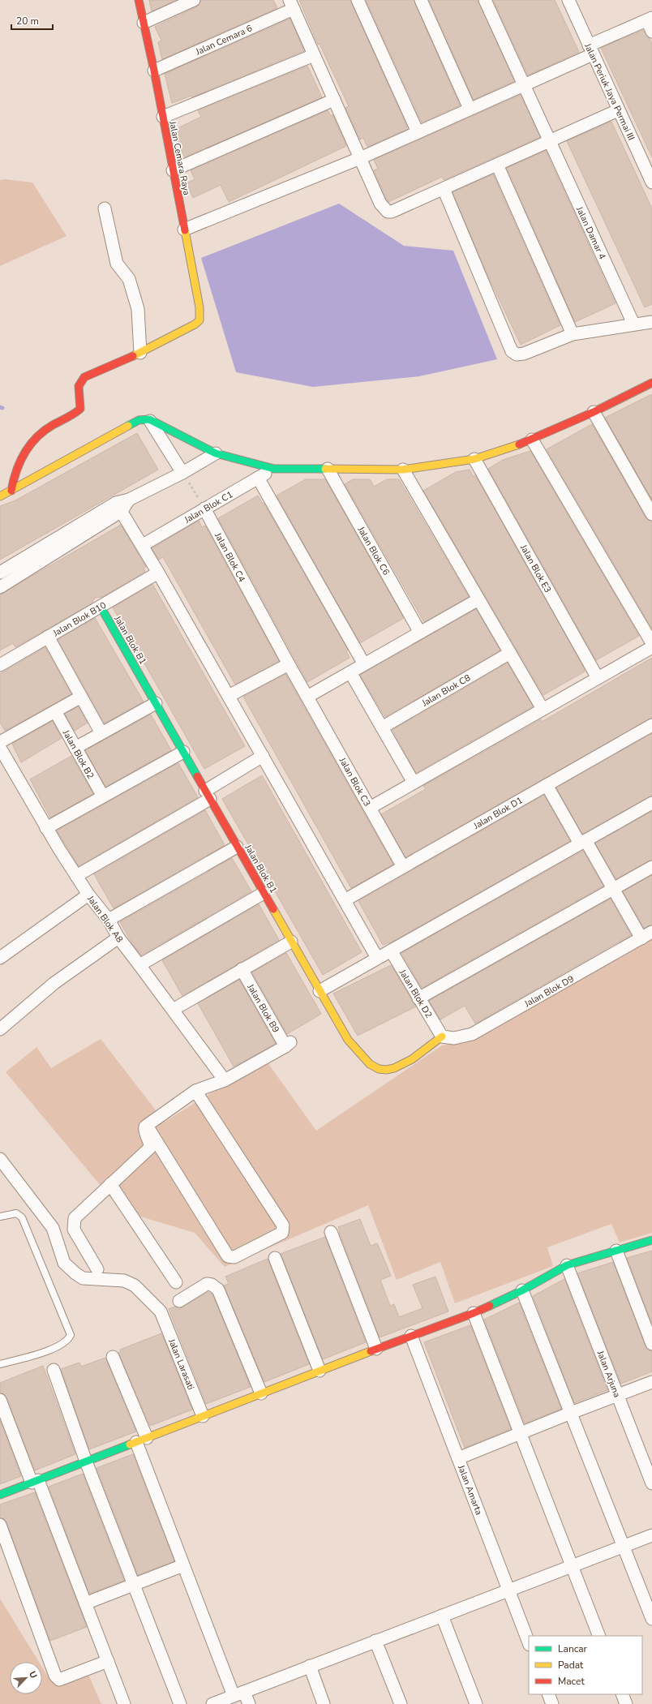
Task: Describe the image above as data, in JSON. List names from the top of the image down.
{
  "streets": {
    "street": [
      "Jalan Cemara 6",
      "Jalan Periuk Jaya Permai III",
      "Jalan Cemara Raya",
      "Jalan Damar 4",
      "Jalan Blok C1",
      "Jalan Blok C6",
      "Jalan Blok C4",
      "Jalan Blok E3",
      "Jalan Blok B10",
      "Jalan Blok B1",
      "Jalan Blok C8",
      "Jalan Blok B2",
      "Jalan Blok C3",
      "Jalan Blok D1",
      "Jalan Blok A8",
      "Jalan Blok D9",
      "Jalan Blok D2",
      "Jalan Blok B9",
      "Jalan Larasati",
      "Jalan Arjuna",
      "Jalan Amarta"
    ]
  },
  "crossings": [
    ["Jalan Cemara 6", "Jalan Cemara Raya"],
    ["Jalan Blok C1", "Jalan Blok C4"],
    ["Jalan Blok C4", "Jalan Blok C3"],
    ["Jalan Blok B10", "Jalan Blok B1"],
    ["Jalan Blok B1", "Jalan Blok D9"],
    ["Jalan Blok B1", "Jalan Blok D2"],
    ["Jalan Blok C3", "Jalan Blok D1"],
    ["Jalan Blok A8", "Jalan Blok B9"],
    ["Jalan Blok D9", "Jalan Blok D2"]
  ],
  "legend": ["Lancar", "Padat", "Macet"],
  "scale_bar": "20 m",
  "north": "top right"
}
